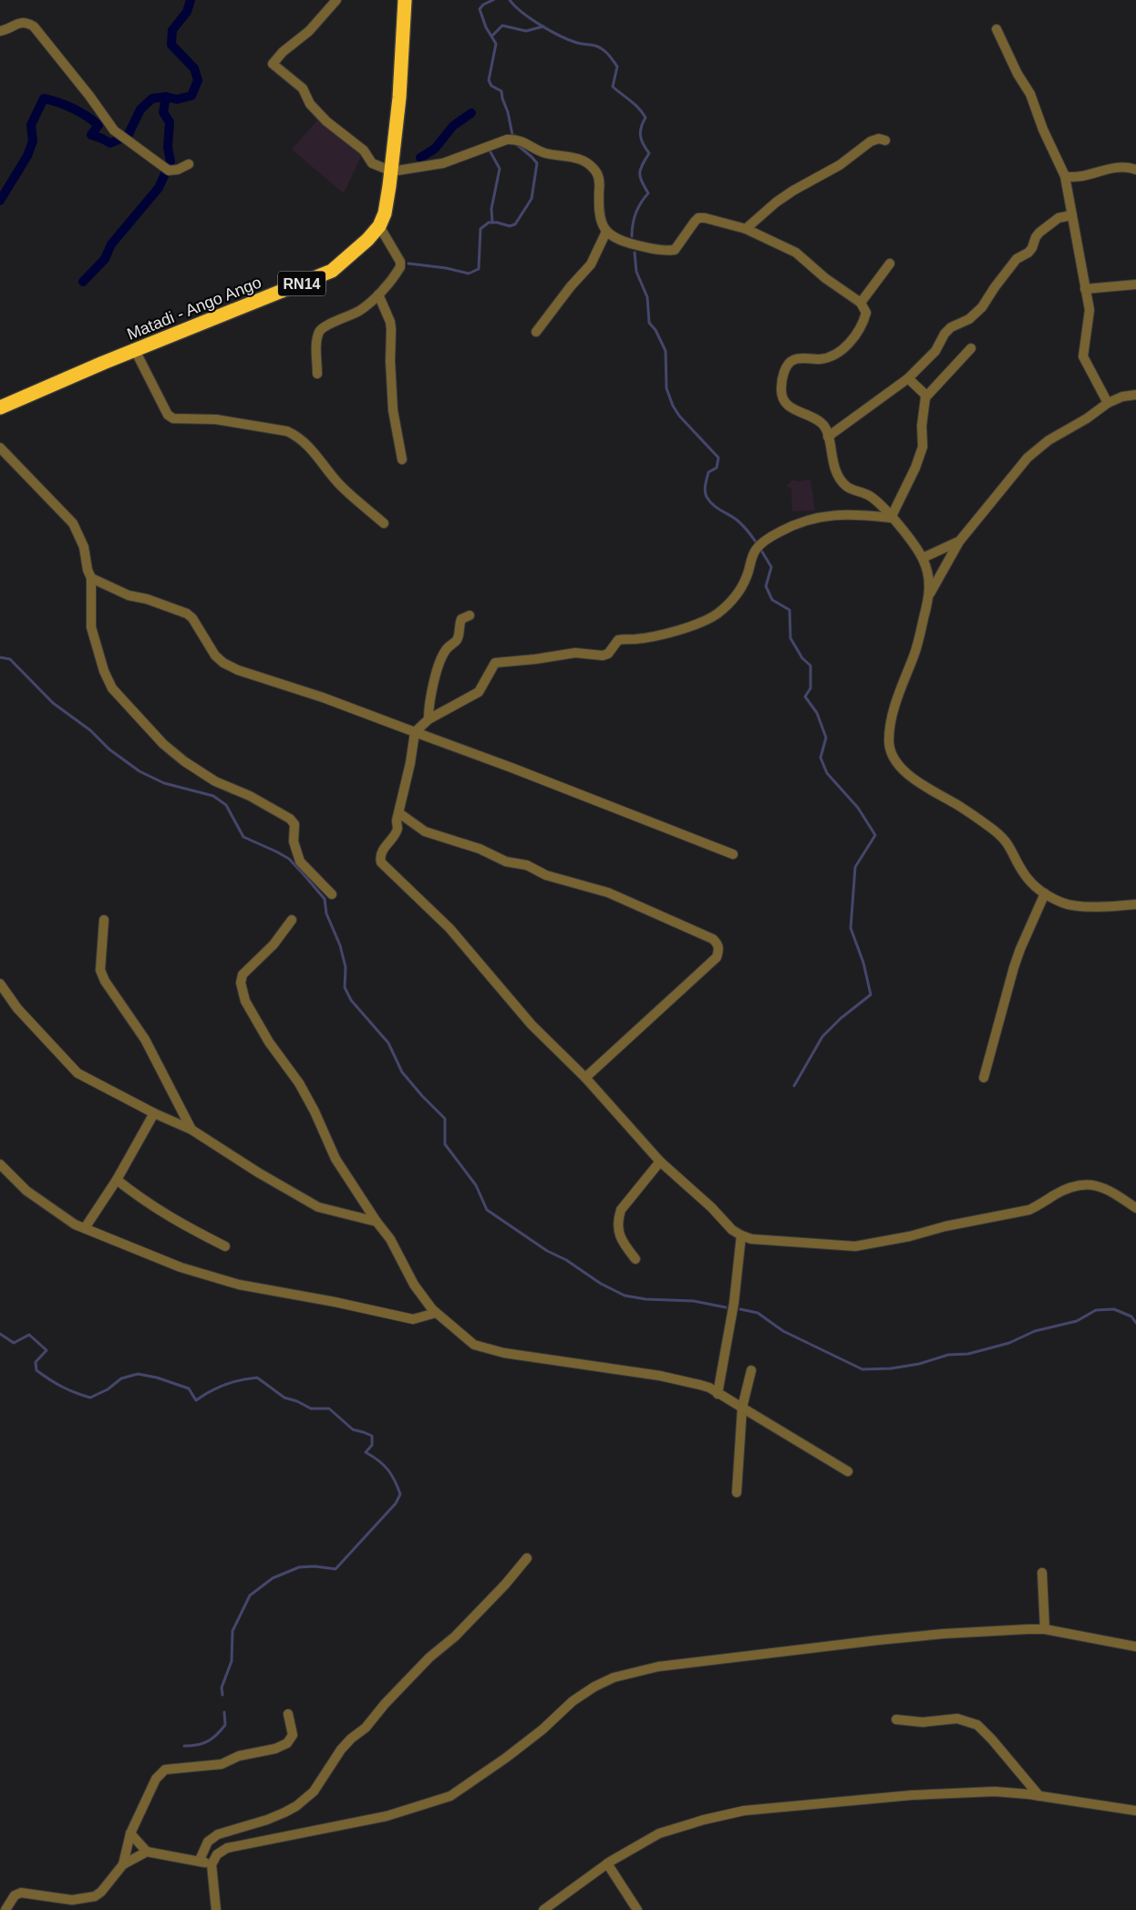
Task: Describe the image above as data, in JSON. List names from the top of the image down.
{
  "streets": {
    "highway": ["RN14", "Matadi - Ango Ango"]
  }
}
